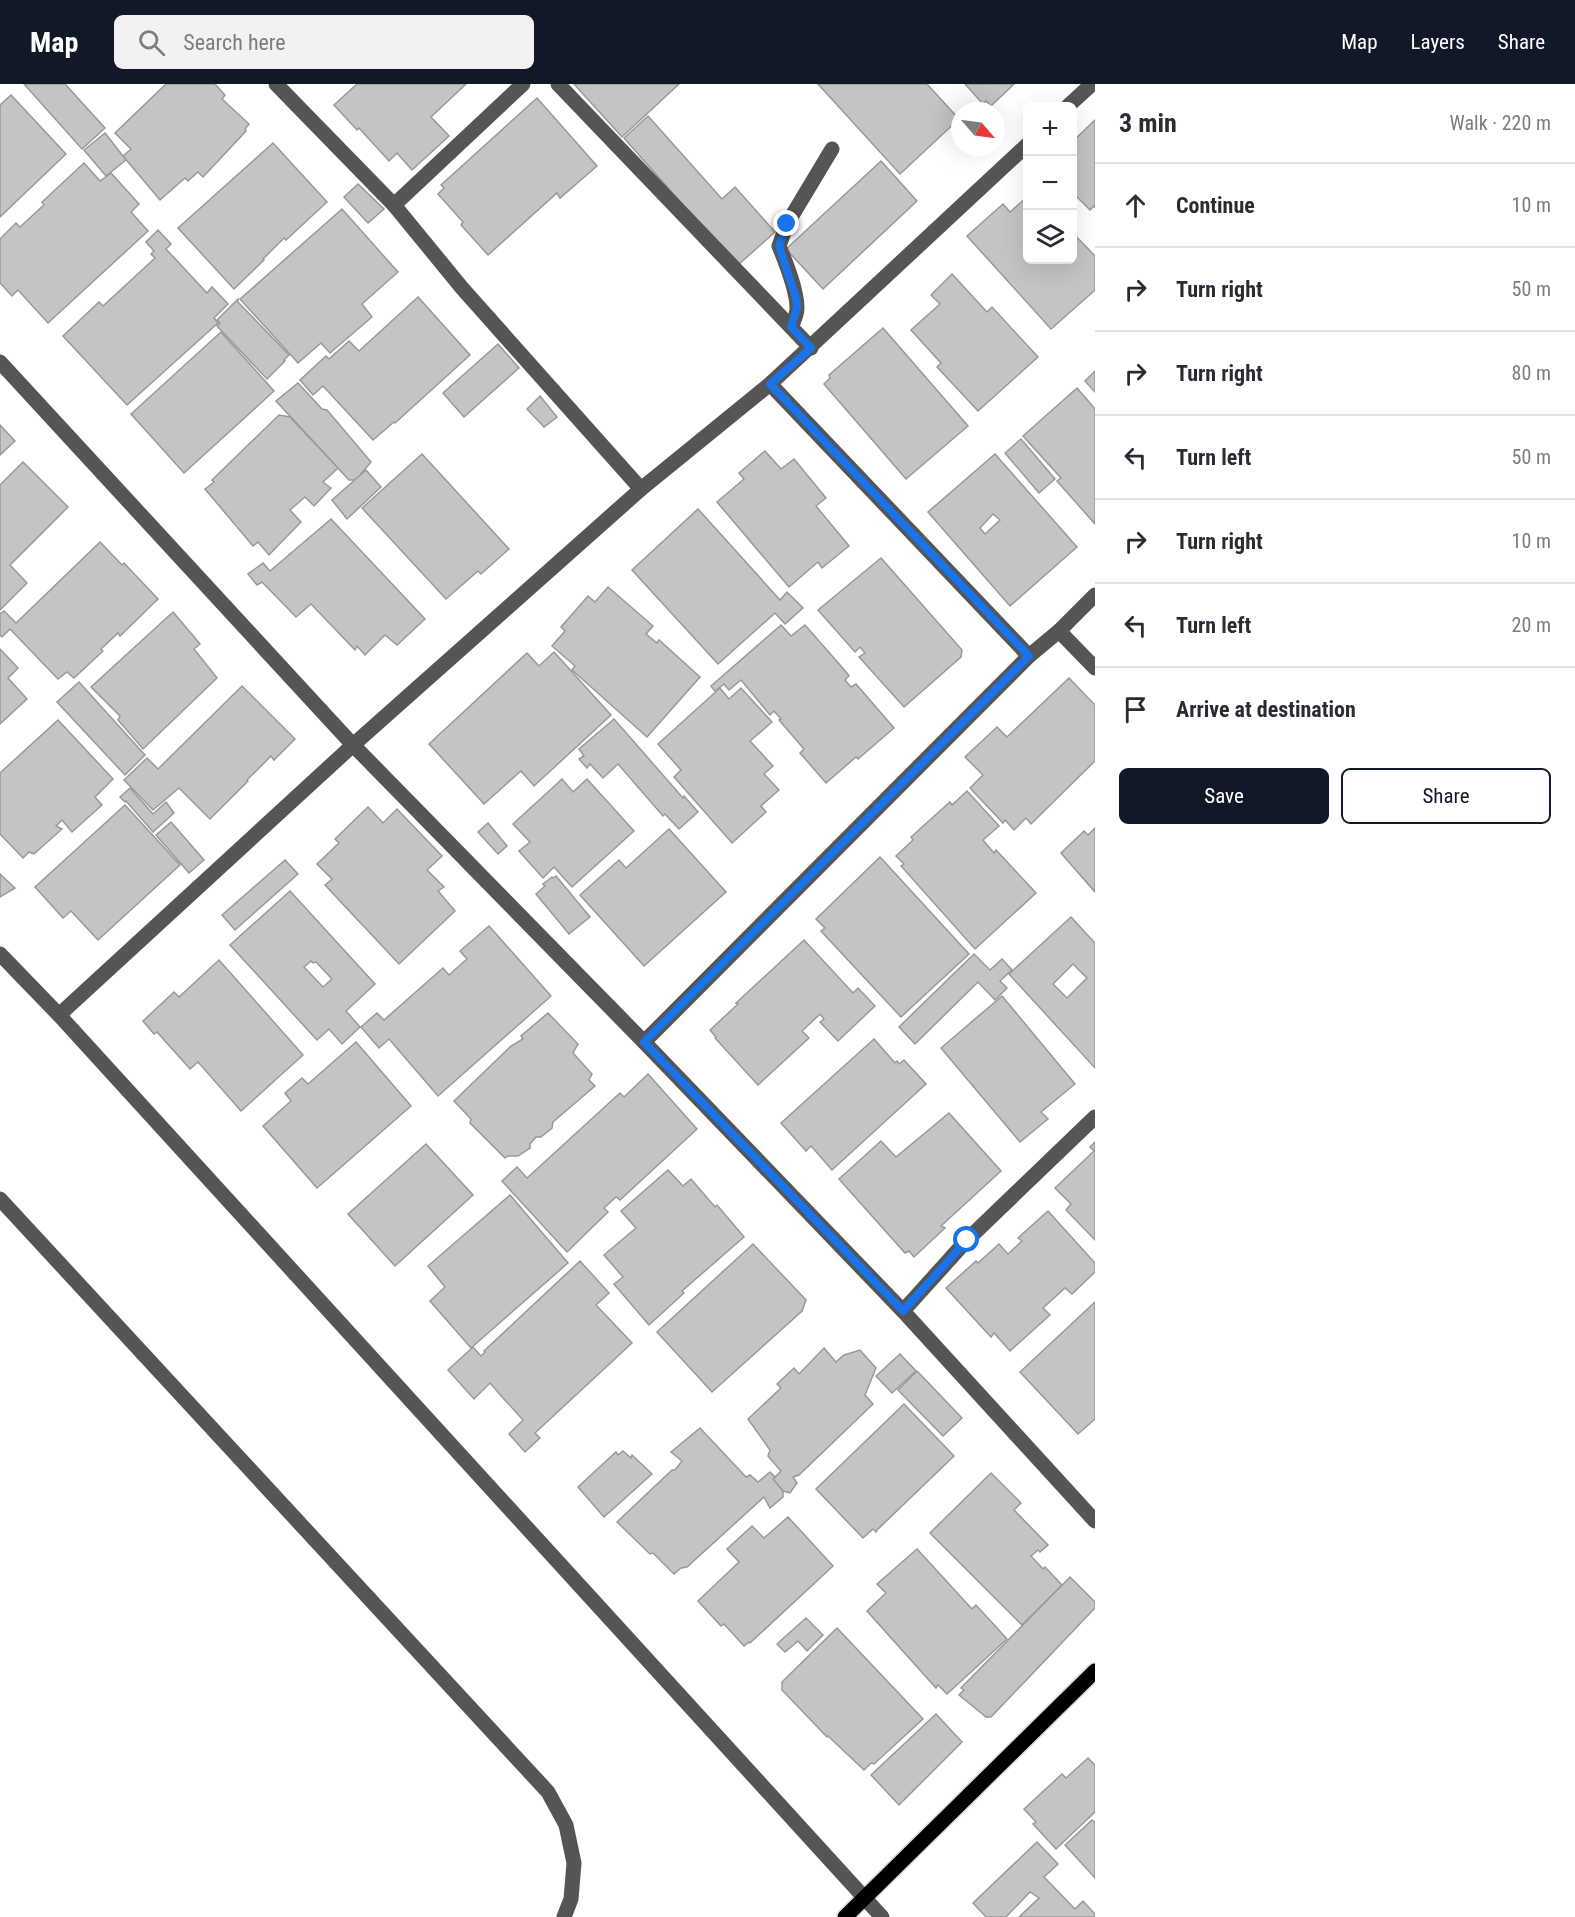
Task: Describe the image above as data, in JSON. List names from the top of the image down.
{
  "north": "bottom right",
  "page": {
    "header": "Map",
    "search": "Search here",
    "nav": ["Map", "Layers", "Share"],
    "heading": ["3 min", "Walk · 220 m"],
    "map_buttons": ["+", "−"],
    "list": [
      ["Continue", "10 m"],
      ["Turn right", "50 m"],
      ["Turn right", "80 m"],
      ["Turn left", "50 m"],
      ["Turn right", "10 m"],
      ["Turn left", "20 m"],
      "Arrive at destination"
    ],
    "buttons": ["Save", "Share"]
  }
}
